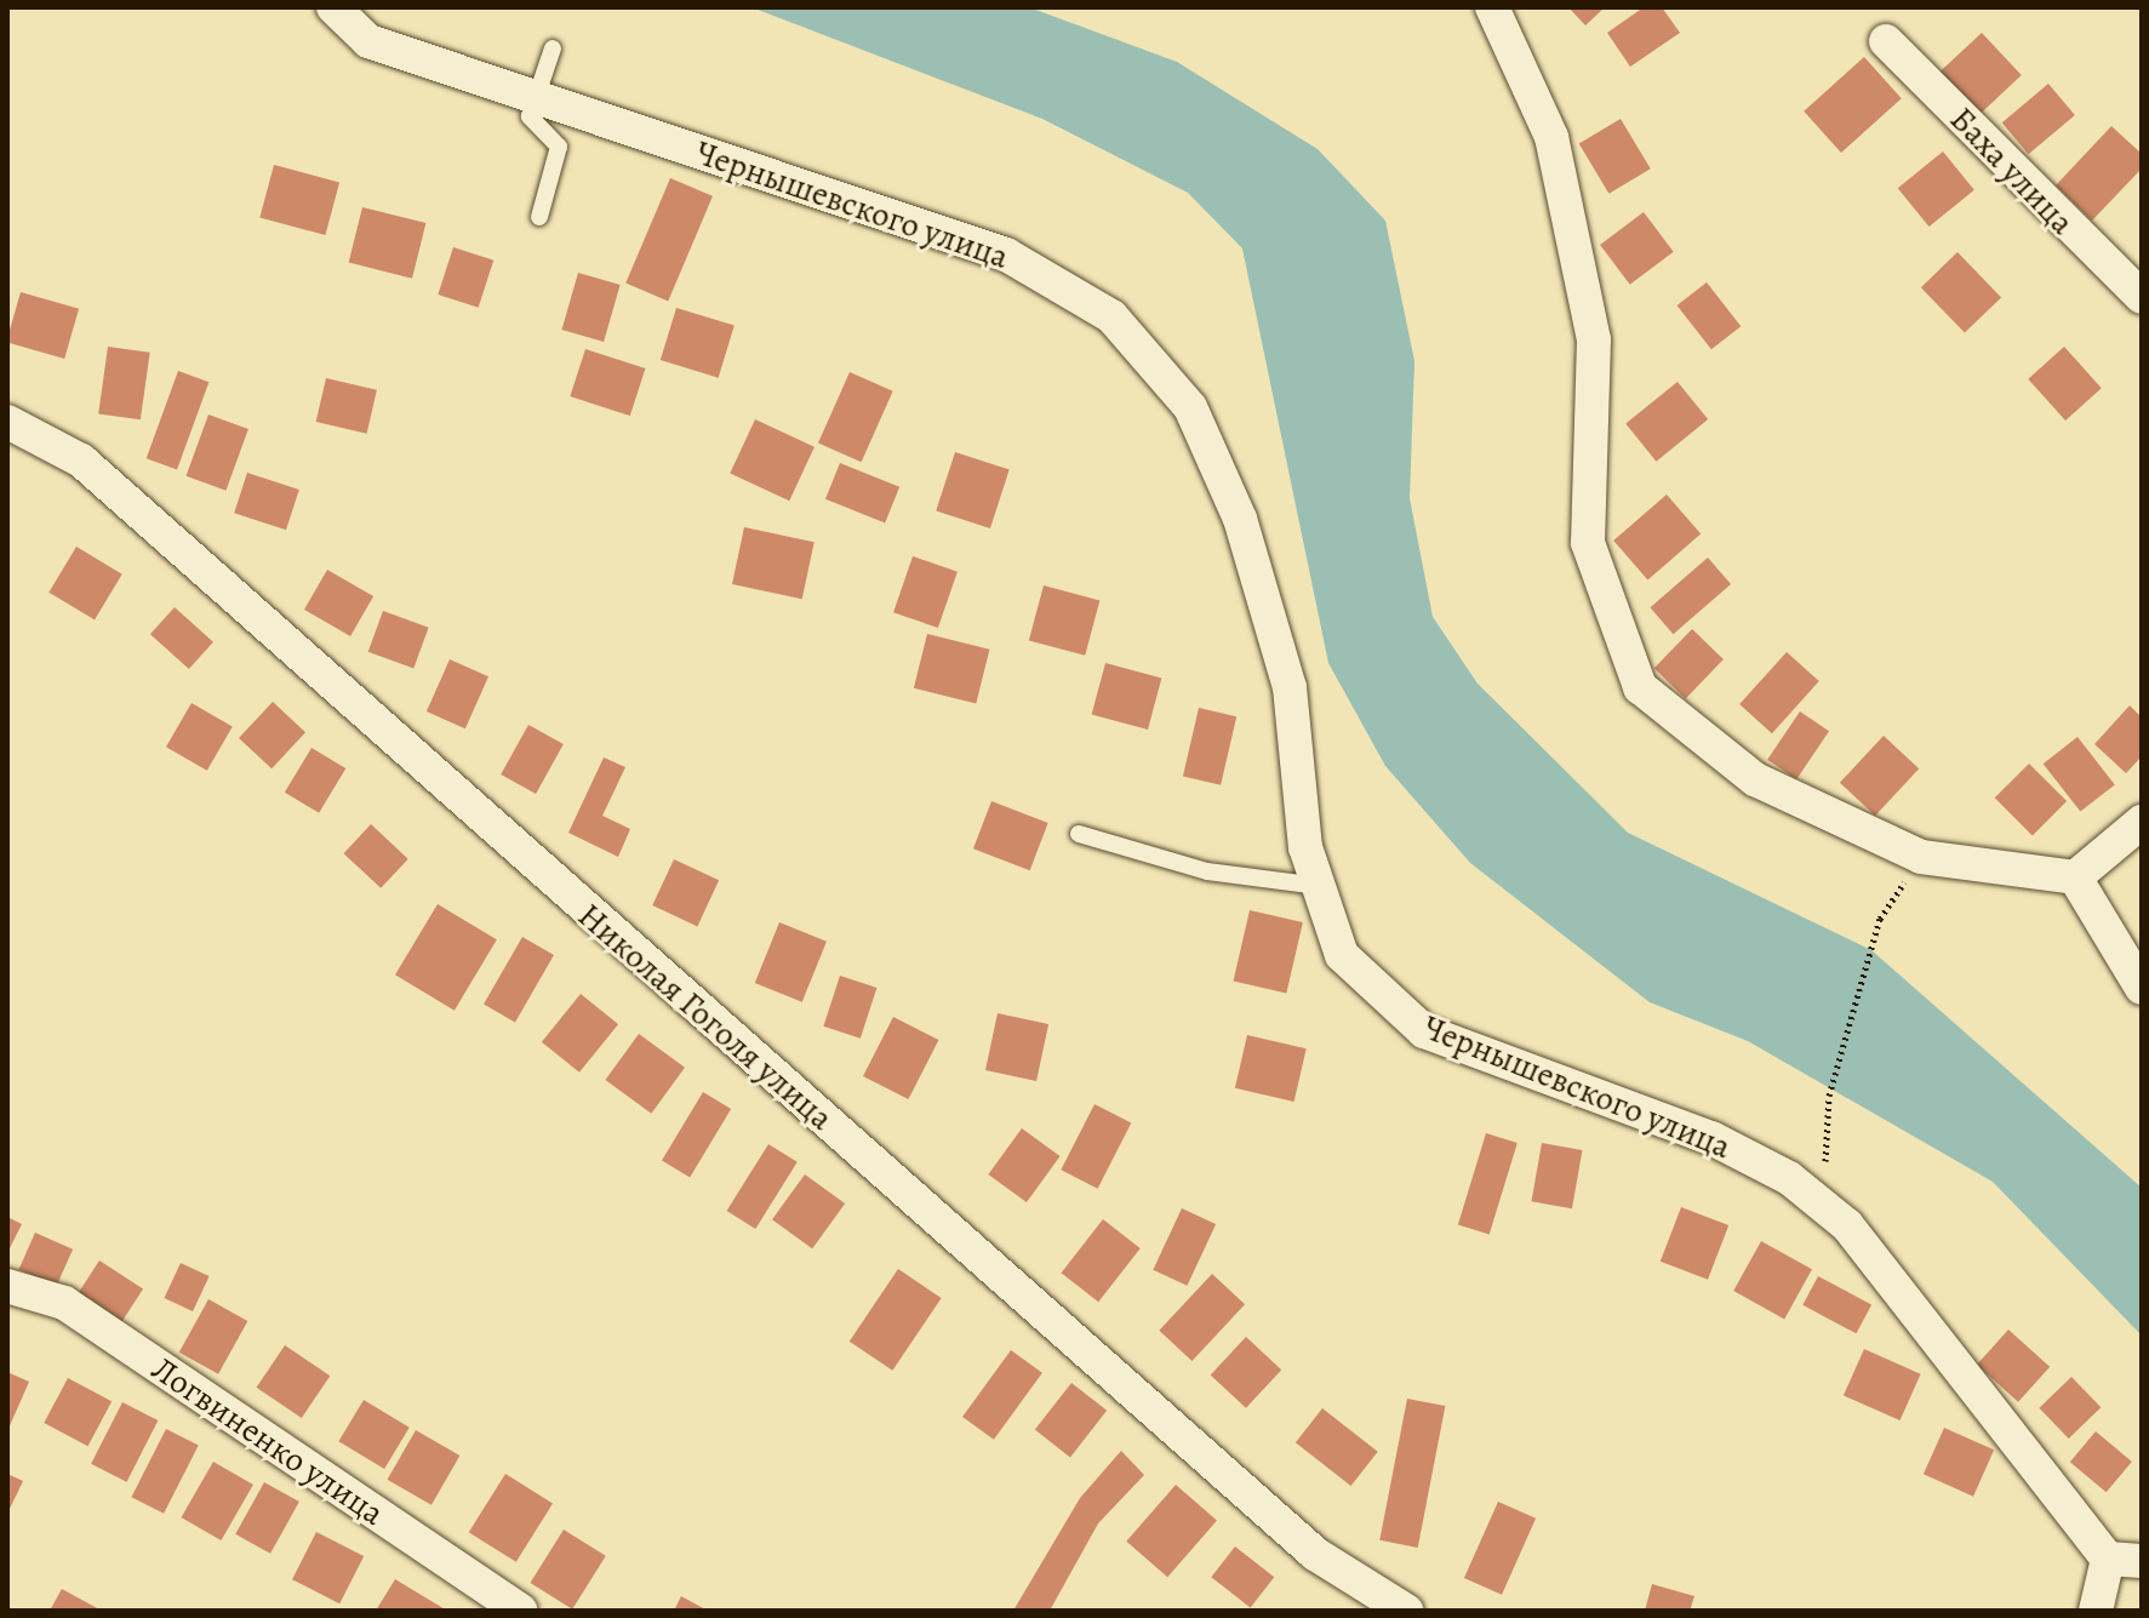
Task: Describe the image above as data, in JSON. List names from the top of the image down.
{
  "streets": {
    "street": [
      "Баха улица",
      "Чернышевского улица",
      "Николая Гоголя улица",
      "Логвиненко улица"
    ]
  }
}
